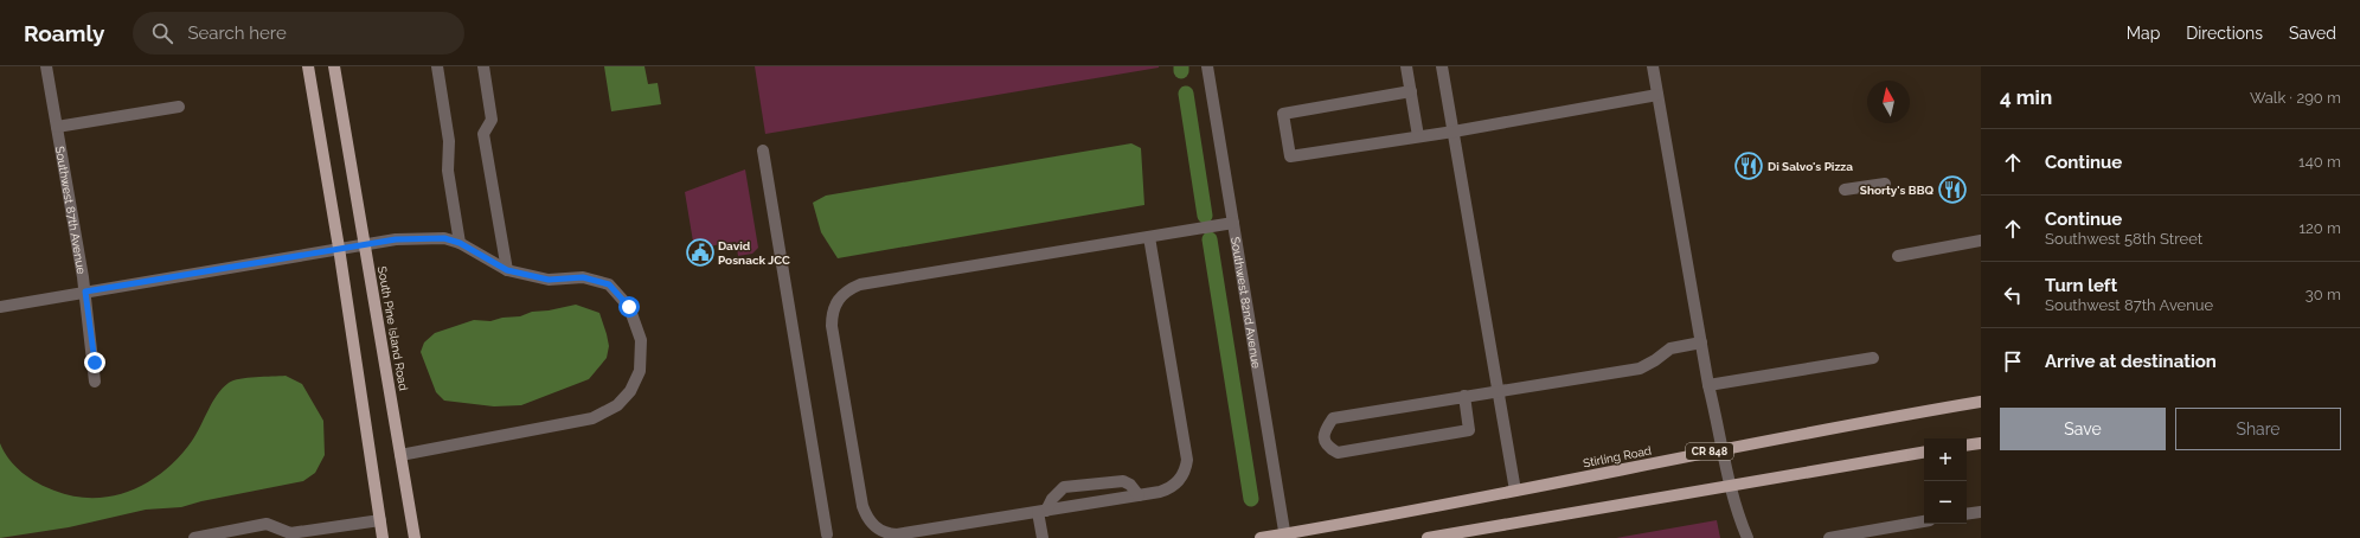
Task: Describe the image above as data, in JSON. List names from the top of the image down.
{
  "streets": {
    "main road": ["South Pine Island Road", "CR 848", "Stirling Road"],
    "street": ["Southwest 87th Avenue", "Southwest 82nd Avenue"]
  },
  "crossings": [
    ["Southwest 82nd Avenue", "Stirling Road"]
  ],
  "places": {
    "restaurant": ["Di Salvo's Pizza", "Shorty's BBQ"],
    "public building": ["David Posnack JCC"]
  },
  "north": "top",
  "page": {
    "header": "Roamly",
    "search": "Search here",
    "nav": ["Map", "Directions", "Saved"],
    "heading": ["4 min", "Walk · 290 m"],
    "list": [
      ["Continue", "140 m"],
      ["Continue", "Southwest 58th Street", "120 m"],
      ["Turn left", "Southwest 87th Avenue", "30 m"],
      "Arrive at destination"
    ],
    "buttons": ["Save", "Share"],
    "map_buttons": ["+", "−"]
  }
}
